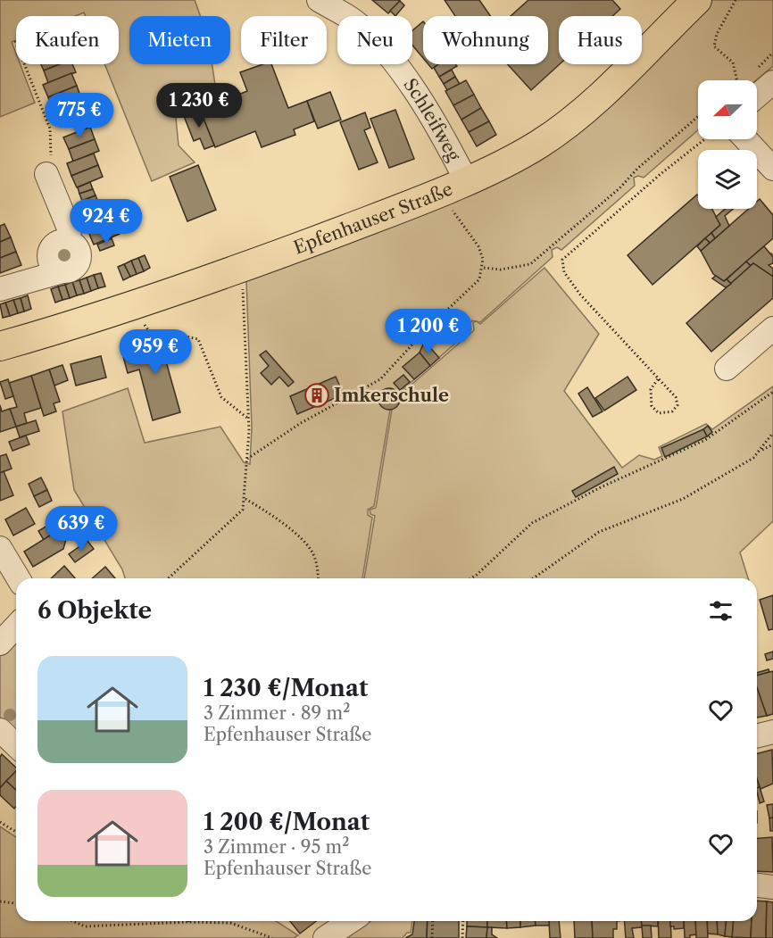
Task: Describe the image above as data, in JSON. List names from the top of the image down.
{
  "streets": {
    "main road": ["Epfenhauser Straße"],
    "street": ["Schleifweg"]
  },
  "crossings": [
    ["Schleifweg", "Epfenhauser Straße"]
  ],
  "places": {
    "building": ["Imkerschule"]
  },
  "north": "left",
  "page": {
    "chip": [
      "Kaufen",
      "Mieten",
      "Filter",
      "Neu",
      "Wohnung",
      "Haus"
    ],
    "price": [
      "1 230 €",
      "775 €",
      "924 €",
      "1 200 €",
      "959 €",
      "639 €"
    ],
    "heading": "6 Objekte",
    "list": [
      {
        "name": "1 230 €/Monat",
        "note": "3 Zimmer · 89 m² · Epfenhauser Straße"
      },
      {
        "name": "1 200 €/Monat",
        "note": "3 Zimmer · 95 m² · Epfenhauser Straße"
      }
    ]
  }
}
